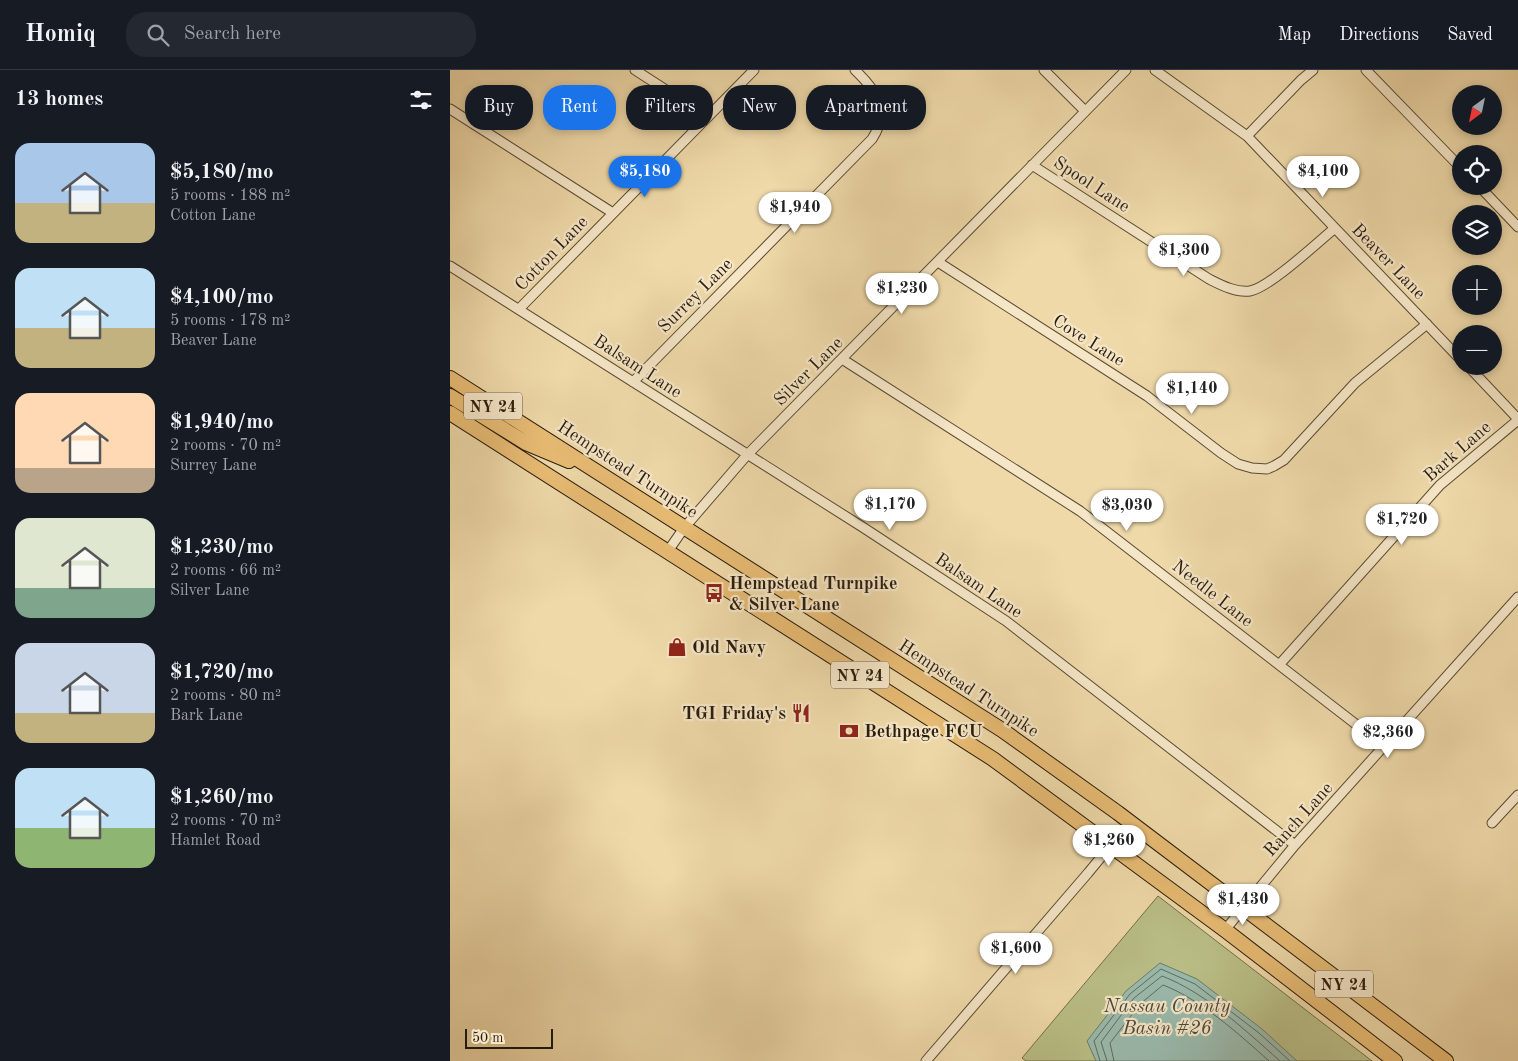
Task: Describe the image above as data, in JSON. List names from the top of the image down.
{
  "streets": {
    "main road": ["NY 24", "Hempstead Turnpike"],
    "street": [
      "Spool Lane",
      "Cotton Lane",
      "Beaver Lane",
      "Surrey Lane",
      "Cove Lane",
      "Balsam Lane",
      "Silver Lane",
      "Bark Lane",
      "Needle Lane",
      "Ranch Lane"
    ]
  },
  "crossings": [
    ["Spool Lane", "Beaver Lane"],
    ["Spool Lane", "Silver Lane"],
    ["Cotton Lane", "Balsam Lane"],
    ["Beaver Lane", "Cove Lane"],
    ["Surrey Lane", "Balsam Lane"],
    ["Cove Lane", "Silver Lane"],
    ["Balsam Lane", "Silver Lane"],
    ["Balsam Lane", "Ranch Lane"],
    ["Silver Lane", "NY 24"],
    ["Silver Lane", "Hempstead Turnpike"],
    ["Silver Lane", "Needle Lane"],
    ["NY 24", "Ranch Lane"],
    ["Bark Lane", "Needle Lane"],
    ["Hempstead Turnpike", "Ranch Lane"],
    ["Needle Lane", "Ranch Lane"]
  ],
  "water": ["Nassau County Basin #26"],
  "places": {
    "bus stop": ["Hempstead Turnpike & Silver Lane"],
    "shop": ["Old Navy"],
    "restaurant": ["TGI Friday's"],
    "bank": ["Bethpage FCU"]
  },
  "scale_bar": "50 m",
  "north": "bottom left",
  "page": {
    "header": "Homiq",
    "search": "Search here",
    "nav": ["Map", "Directions", "Saved"],
    "heading": "13 homes",
    "map_buttons": ["+", "−"],
    "chip": [
      "Buy",
      "Rent",
      "Filters",
      "New",
      "Apartment"
    ],
    "list": [
      {
        "name": "$5,180/mo",
        "note": "5 rooms · 188 m² · Cotton Lane"
      },
      {
        "name": "$4,100/mo",
        "note": "5 rooms · 178 m² · Beaver Lane"
      },
      {
        "name": "$1,940/mo",
        "note": "2 rooms · 70 m² · Surrey Lane"
      },
      {
        "name": "$1,230/mo",
        "note": "2 rooms · 66 m² · Silver Lane"
      },
      {
        "name": "$1,720/mo",
        "note": "2 rooms · 80 m² · Bark Lane"
      },
      {
        "name": "$1,260/mo",
        "note": "2 rooms · 70 m² · Hamlet Road"
      }
    ],
    "price": [
      "$5,180",
      "$4,100",
      "$1,940",
      "$1,300",
      "$1,230",
      "$1,140",
      "$1,170",
      "$3,030",
      "$1,720",
      "$2,360",
      "$1,260",
      "$1,430",
      "$1,600"
    ],
    "scale": "50 m"
  }
}
